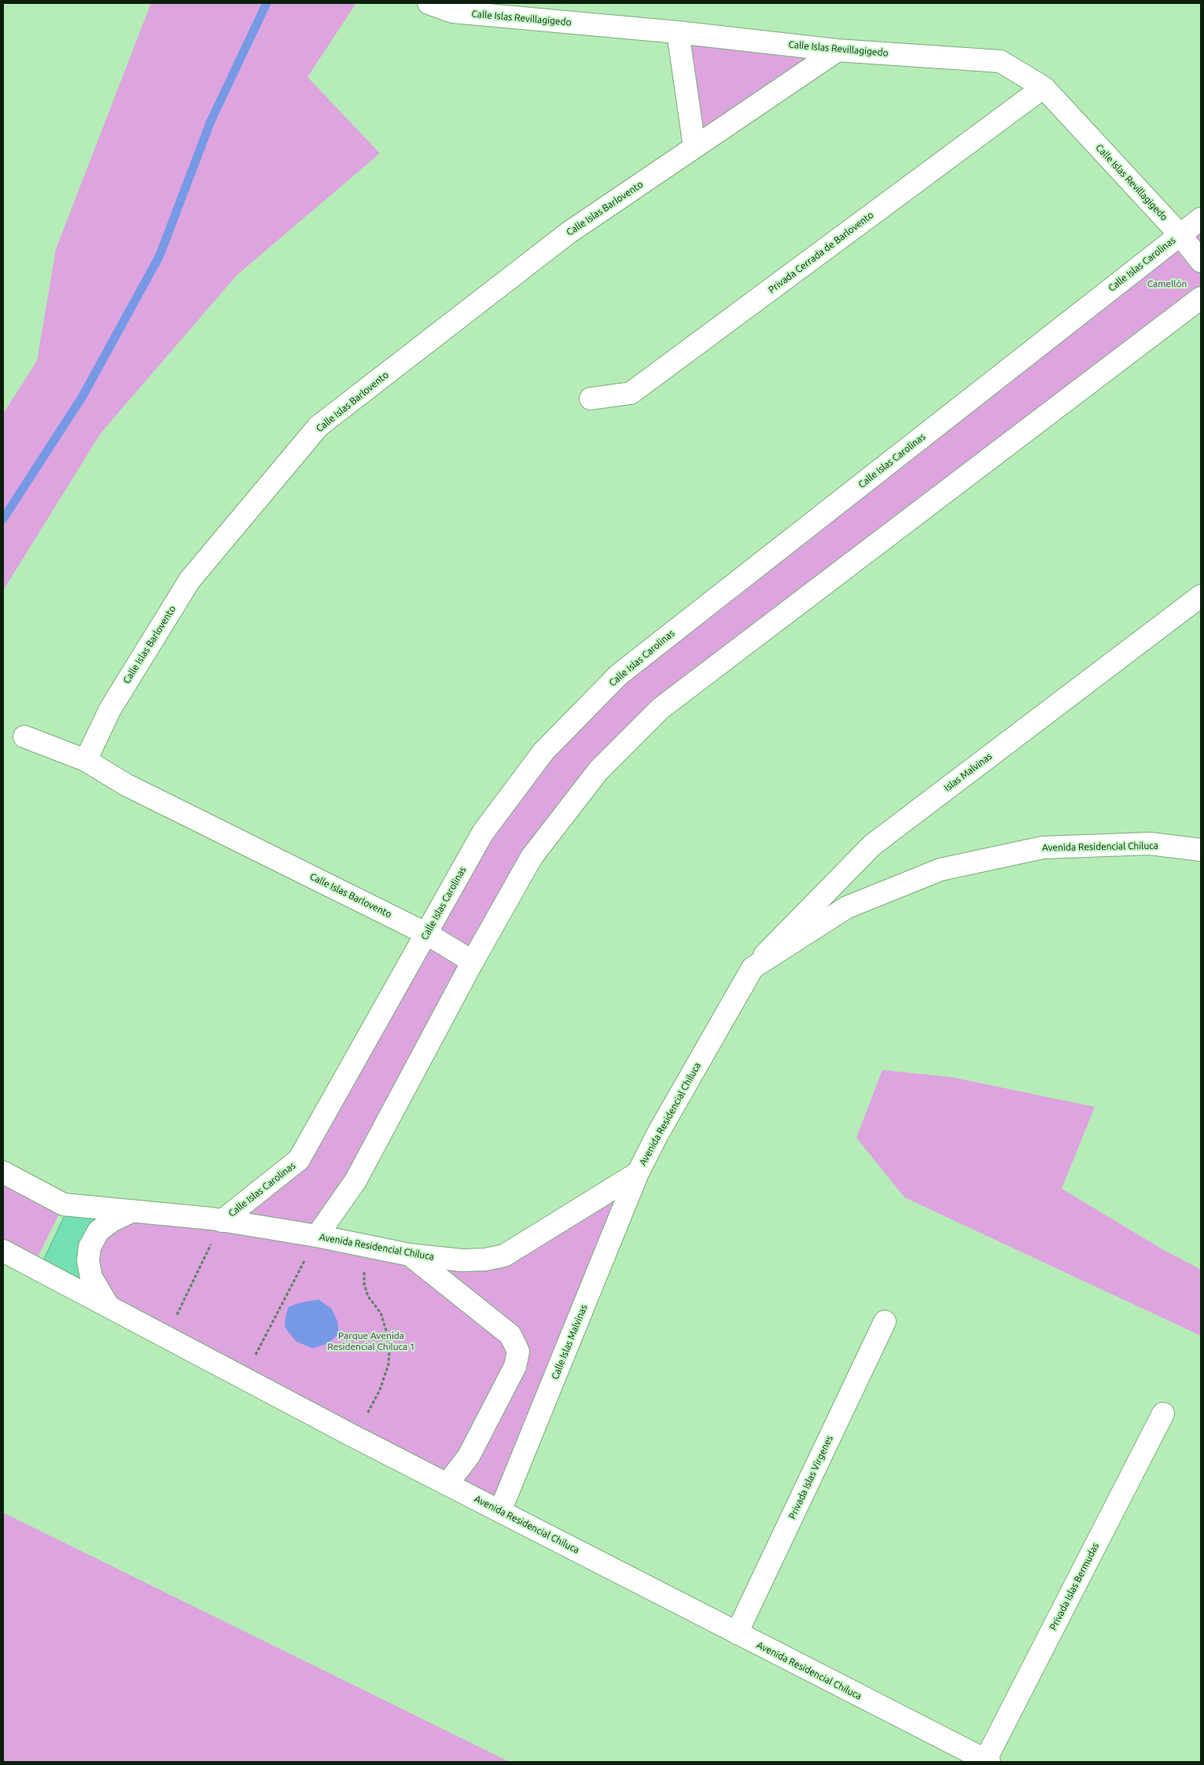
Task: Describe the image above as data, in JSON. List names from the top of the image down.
{
  "streets": {
    "street": [
      "Calle Islas Revillagigedo",
      "Calle Islas Barlovento",
      "Privada Cerrada de Barlovento",
      "Calle Islas Carolinas",
      "Islas Malvinas",
      "Avenida Residencial Chiluca",
      "Calle Islas Malvinas",
      "Privada Islas Virgenes",
      "Privada Islas Bermudas"
    ]
  },
  "crossings": [
    ["Calle Islas Revillagigedo", "Calle Islas Barlovento"],
    ["Calle Islas Revillagigedo", "Privada Cerrada de Barlovento"],
    ["Calle Islas Revillagigedo", "Calle Islas Carolinas"],
    ["Calle Islas Barlovento", "Calle Islas Carolinas"],
    ["Calle Islas Carolinas", "Avenida Residencial Chiluca"],
    ["Islas Malvinas", "Avenida Residencial Chiluca"],
    ["Avenida Residencial Chiluca", "Calle Islas Malvinas"],
    ["Avenida Residencial Chiluca", "Privada Islas Virgenes"],
    ["Avenida Residencial Chiluca", "Privada Islas Bermudas"]
  ],
  "parks": ["Camellón", "Parque Avenida Residencial Chiluca 1"]
}
